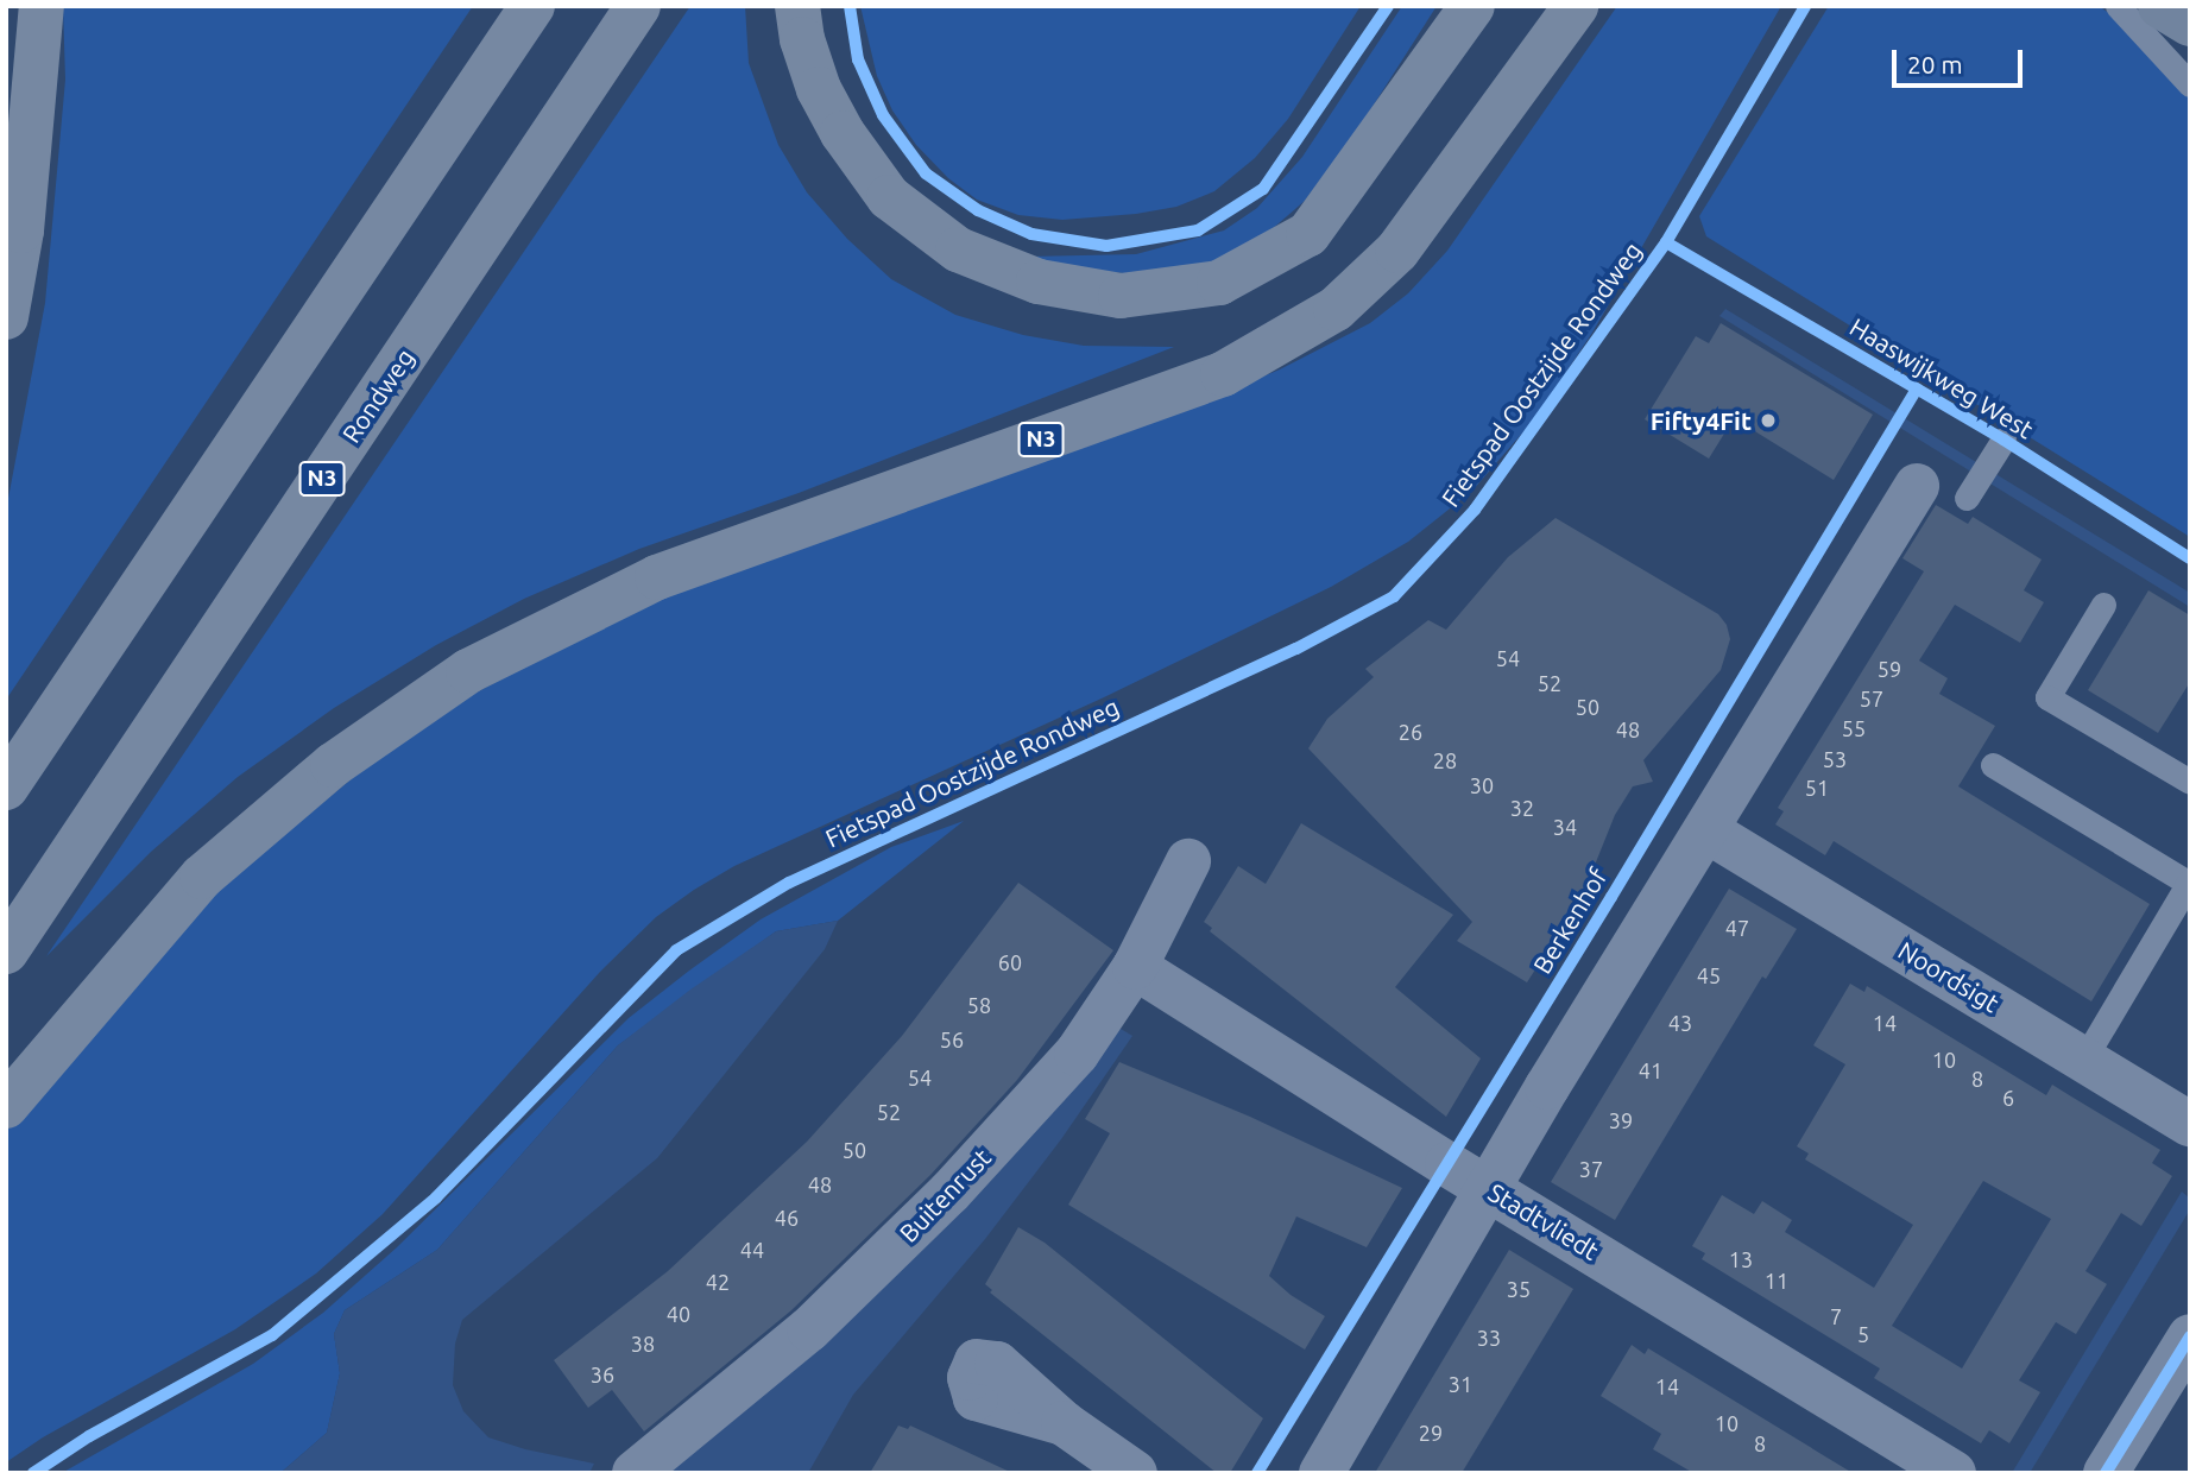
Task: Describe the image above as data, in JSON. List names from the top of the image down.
{
  "streets": {
    "highway": ["Rondweg", "N3"],
    "street": ["Noordsigt", "Buitenrust", "Stadtvliedt"],
    "cycle path": ["Fietspad Oostzijde Rondweg", "Haaswijkweg West"]
  },
  "crossings": [
    ["Buitenrust", "Stadtvliedt"]
  ],
  "places": ["Fifty4Fit"],
  "house_numbers": [
    "54",
    "59",
    "52",
    "57",
    "50",
    "55",
    "48",
    "26",
    "53",
    "28",
    "30",
    "51",
    "32",
    "34",
    "47",
    "60",
    "45",
    "58",
    "43",
    "14",
    "56",
    "10",
    "41",
    "54",
    "8",
    "6",
    "52",
    "39",
    "50",
    "37",
    "48",
    "46",
    "44",
    "13",
    "11",
    "42",
    "35",
    "40",
    "7",
    "5",
    "33",
    "38",
    "36",
    "31",
    "14",
    "10",
    "29",
    "8"
  ],
  "scale_bar": "20 m"
}
